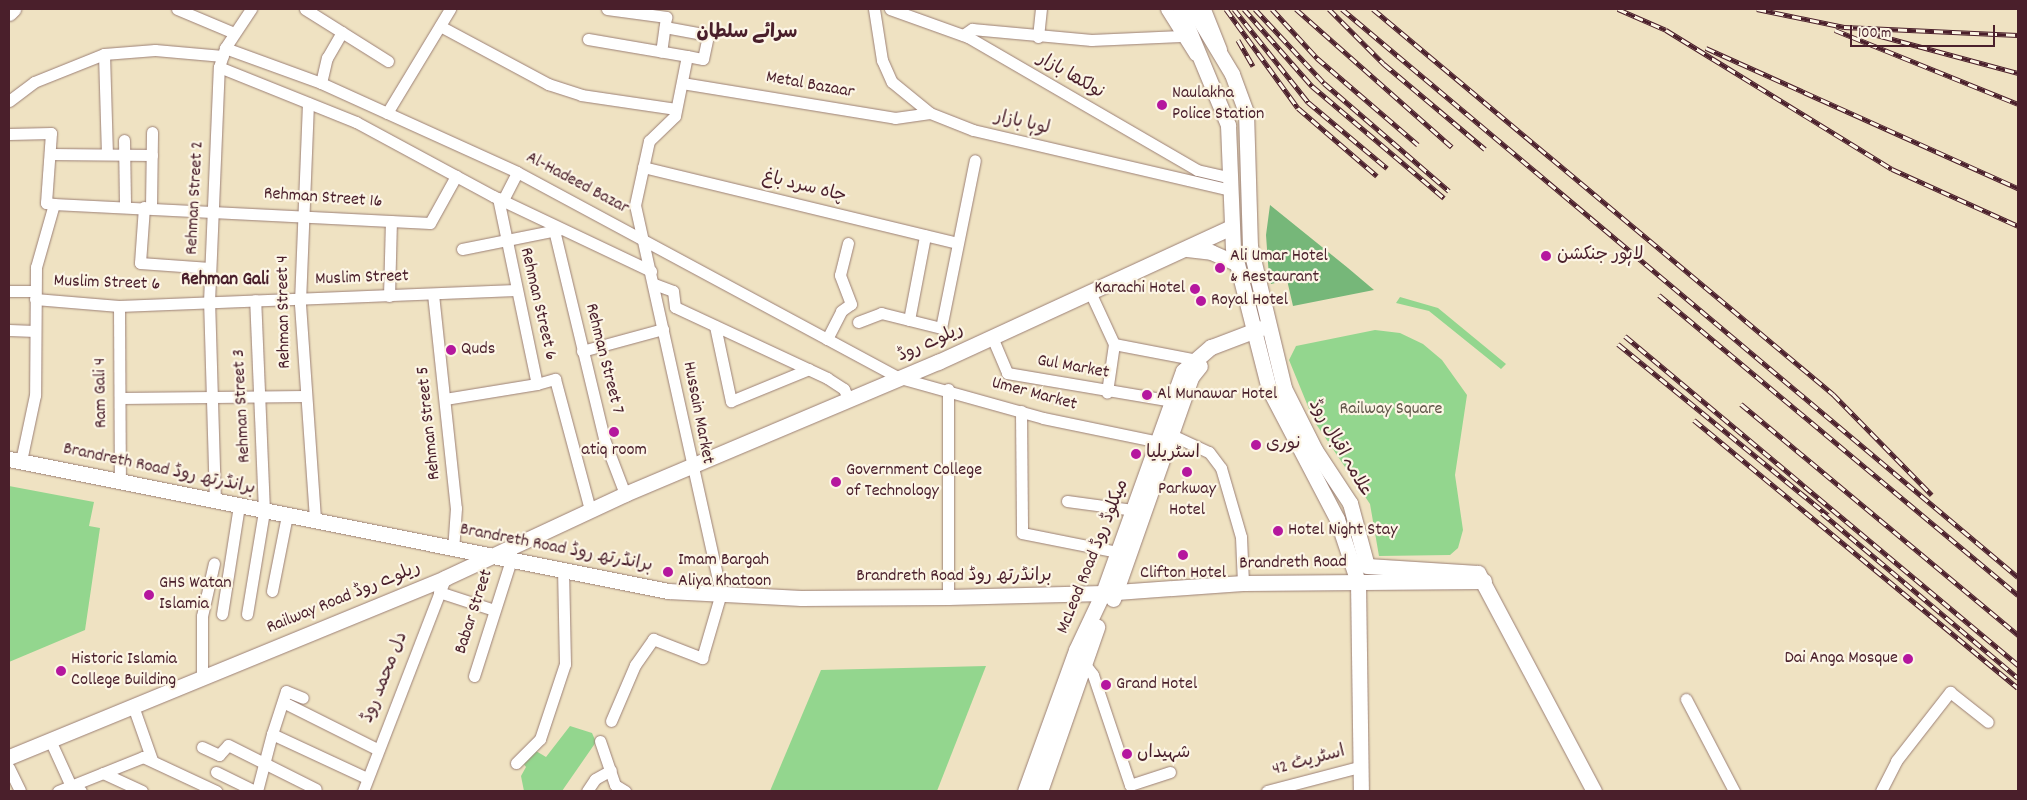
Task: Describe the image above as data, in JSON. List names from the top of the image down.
{
  "streets": {
    "main road": [
      "ریلوے روڈ",
      "علامہ اقبال روڈ",
      "Brandreth Road برانڈرتھ روڈ",
      "McLeod Road میکلوڈ روڈ",
      "Brandreth Road",
      "Railway Road ریلوے روڈ"
    ],
    "street": [
      "نولکھا بازار",
      "Metal Bazaar",
      "لوہا بازار",
      "Al-Hadeed Bazar",
      "چاہ سرد باغ",
      "Rehman Street 2",
      "Rehman Street 16",
      "Muslim Street",
      "Muslim Street 6",
      "Rehman Street 6",
      "Rehman Street 4",
      "Rehman Street 7",
      "Gul Market",
      "Ram Gali 4",
      "Umer Market",
      "Rehman Street 3",
      "Hussain Market",
      "Rehman Street 5",
      "Babar Street",
      "دل محمد روڈ",
      "اسٹریٹ 42"
    ]
  },
  "crossings": [
    ["نولکھا بازار", "لوہا بازار"],
    ["نولکھا بازار", "علامہ اقبال روڈ"],
    ["Metal Bazaar", "لوہا بازار"],
    ["لوہا بازار", "علامہ اقبال روڈ"],
    ["Al-Hadeed Bazar", "Rehman Street 2"],
    ["Al-Hadeed Bazar", "ریلوے روڈ"],
    ["Al-Hadeed Bazar", "Umer Market"],
    ["Al-Hadeed Bazar", "Hussain Market"],
    ["چاہ سرد باغ", "Hussain Market"],
    ["Rehman Street 2", "Rehman Street 16"],
    ["Rehman Street 2", "Muslim Street"],
    ["Rehman Street 2", "Muslim Street 6"],
    ["Rehman Street 2", "Brandreth Road برانڈرتھ روڈ"],
    ["Rehman Street 16", "Rehman Street 4"],
    ["Muslim Street", "Muslim Street 6"],
    ["Muslim Street", "Rehman Street 6"],
    ["Muslim Street", "Rehman Street 4"],
    ["Muslim Street", "Rehman Street 3"],
    ["Muslim Street", "Rehman Street 5"],
    ["Muslim Street 6", "Ram Gali 4"],
    ["Rehman Street 6", "Railway Road ریلوے روڈ"],
    ["Rehman Street 4", "Brandreth Road برانڈرتھ روڈ"],
    ["ریلوے روڈ", "Gul Market"],
    ["ریلوے روڈ", "Umer Market"],
    ["ریلوے روڈ", "Hussain Market"],
    ["ریلوے روڈ", "علامہ اقبال روڈ"],
    ["ریلوے روڈ", "Railway Road ریلوے روڈ"],
    ["Rehman Street 7", "Railway Road ریلوے روڈ"],
    ["Gul Market", "McLeod Road میکلوڈ روڈ"],
    ["Ram Gali 4", "Brandreth Road برانڈرتھ روڈ"],
    ["Umer Market", "McLeod Road میکلوڈ روڈ"],
    ["Rehman Street 3", "Brandreth Road برانڈرتھ روڈ"],
    ["Hussain Market", "Brandreth Road برانڈرتھ روڈ"],
    ["Hussain Market", "Railway Road ریلوے روڈ"],
    ["Rehman Street 5", "Brandreth Road برانڈرتھ روڈ"],
    ["علامہ اقبال روڈ", "McLeod Road میکلوڈ روڈ"],
    ["علامہ اقبال روڈ", "Brandreth Road"],
    ["علامہ اقبال روڈ", "اسٹریٹ 42"],
    ["Brandreth Road برانڈرتھ روڈ", "McLeod Road میکلوڈ روڈ"],
    ["Brandreth Road برانڈرتھ روڈ", "Brandreth Road"],
    ["Brandreth Road برانڈرتھ روڈ", "Railway Road ریلوے روڈ"],
    ["Brandreth Road برانڈرتھ روڈ", "Babar Street"],
    ["McLeod Road میکلوڈ روڈ", "Brandreth Road"],
    ["Railway Road ریلوے روڈ", "دل محمد روڈ"]
  ],
  "districts": ["سرائے سلطان", "Rehman Gali"],
  "parks": ["Railway Square"],
  "places": [
    "Naulakha Police Station",
    "لاہور جنکشن",
    "Ali Umar Hotel & Restaurant",
    "Karachi Hotel",
    "Royal Hotel",
    "Quds",
    "Al Munawar Hotel",
    "atiq room",
    "نوری",
    "اسٹریلیا",
    "Parkway Hotel",
    "Government College of Technology",
    "Hotel Night Stay",
    "Clifton Hotel",
    "Imam Bargah Aliya Khatoon",
    "GHS Watan Islamia",
    "Dai Anga Mosque",
    "Historic Islamia College Building",
    "Grand Hotel",
    "شہیداں"
  ],
  "scale_bar": "100 m"
}
